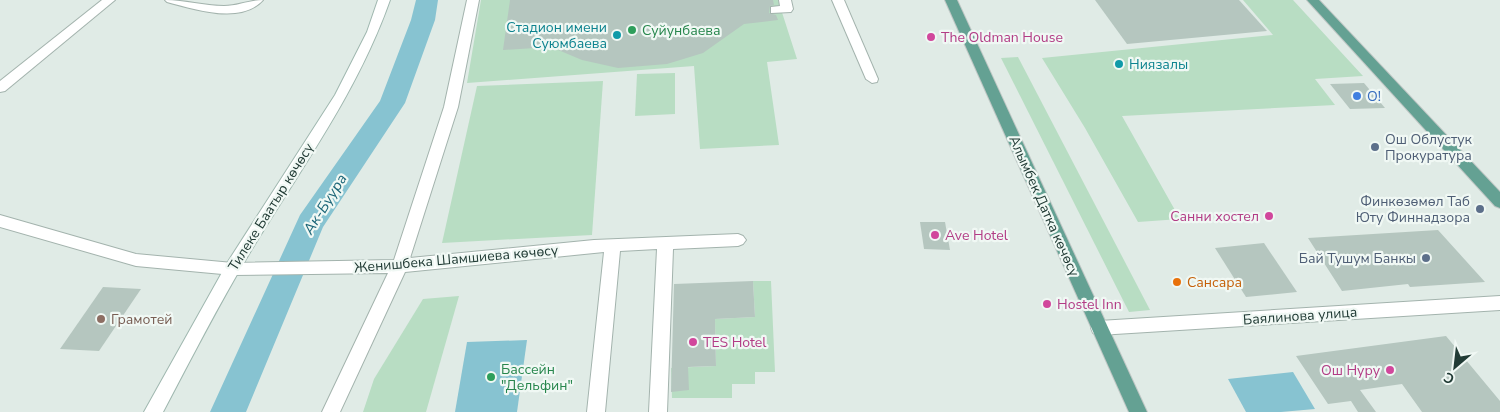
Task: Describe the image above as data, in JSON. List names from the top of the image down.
{
  "streets": {
    "main road": ["Алымбек Датка көчөсү"],
    "street": ["Тилеке Баатыр көчөсү", "Женишбека Шамшиева көчөсү", "Баялинова улица"]
  },
  "crossings": [
    ["Алымбек Датка көчөсү", "Баялинова улица"],
    ["Тилеке Баатыр көчөсү", "Женишбека Шамшиева көчөсү"]
  ],
  "water": ["Ак-Буура"],
  "places": [
    "Суйунбаева",
    "Стадион имени Суюмбаева",
    "The Oldman House",
    "Ниязалы",
    "О!",
    "Ош Облустук Прокуратура",
    "Финкөзөмөл Таб Юту Финнадзора",
    "Санни хостел",
    "Ave Hotel",
    "Бай Тушум Банкы",
    "Сансара",
    "Hostel Inn",
    "Грамотей",
    "TES Hotel",
    "Ош Нуру",
    "Бассейн \"Дельфин\""
  ],
  "north": "bottom left"
}
